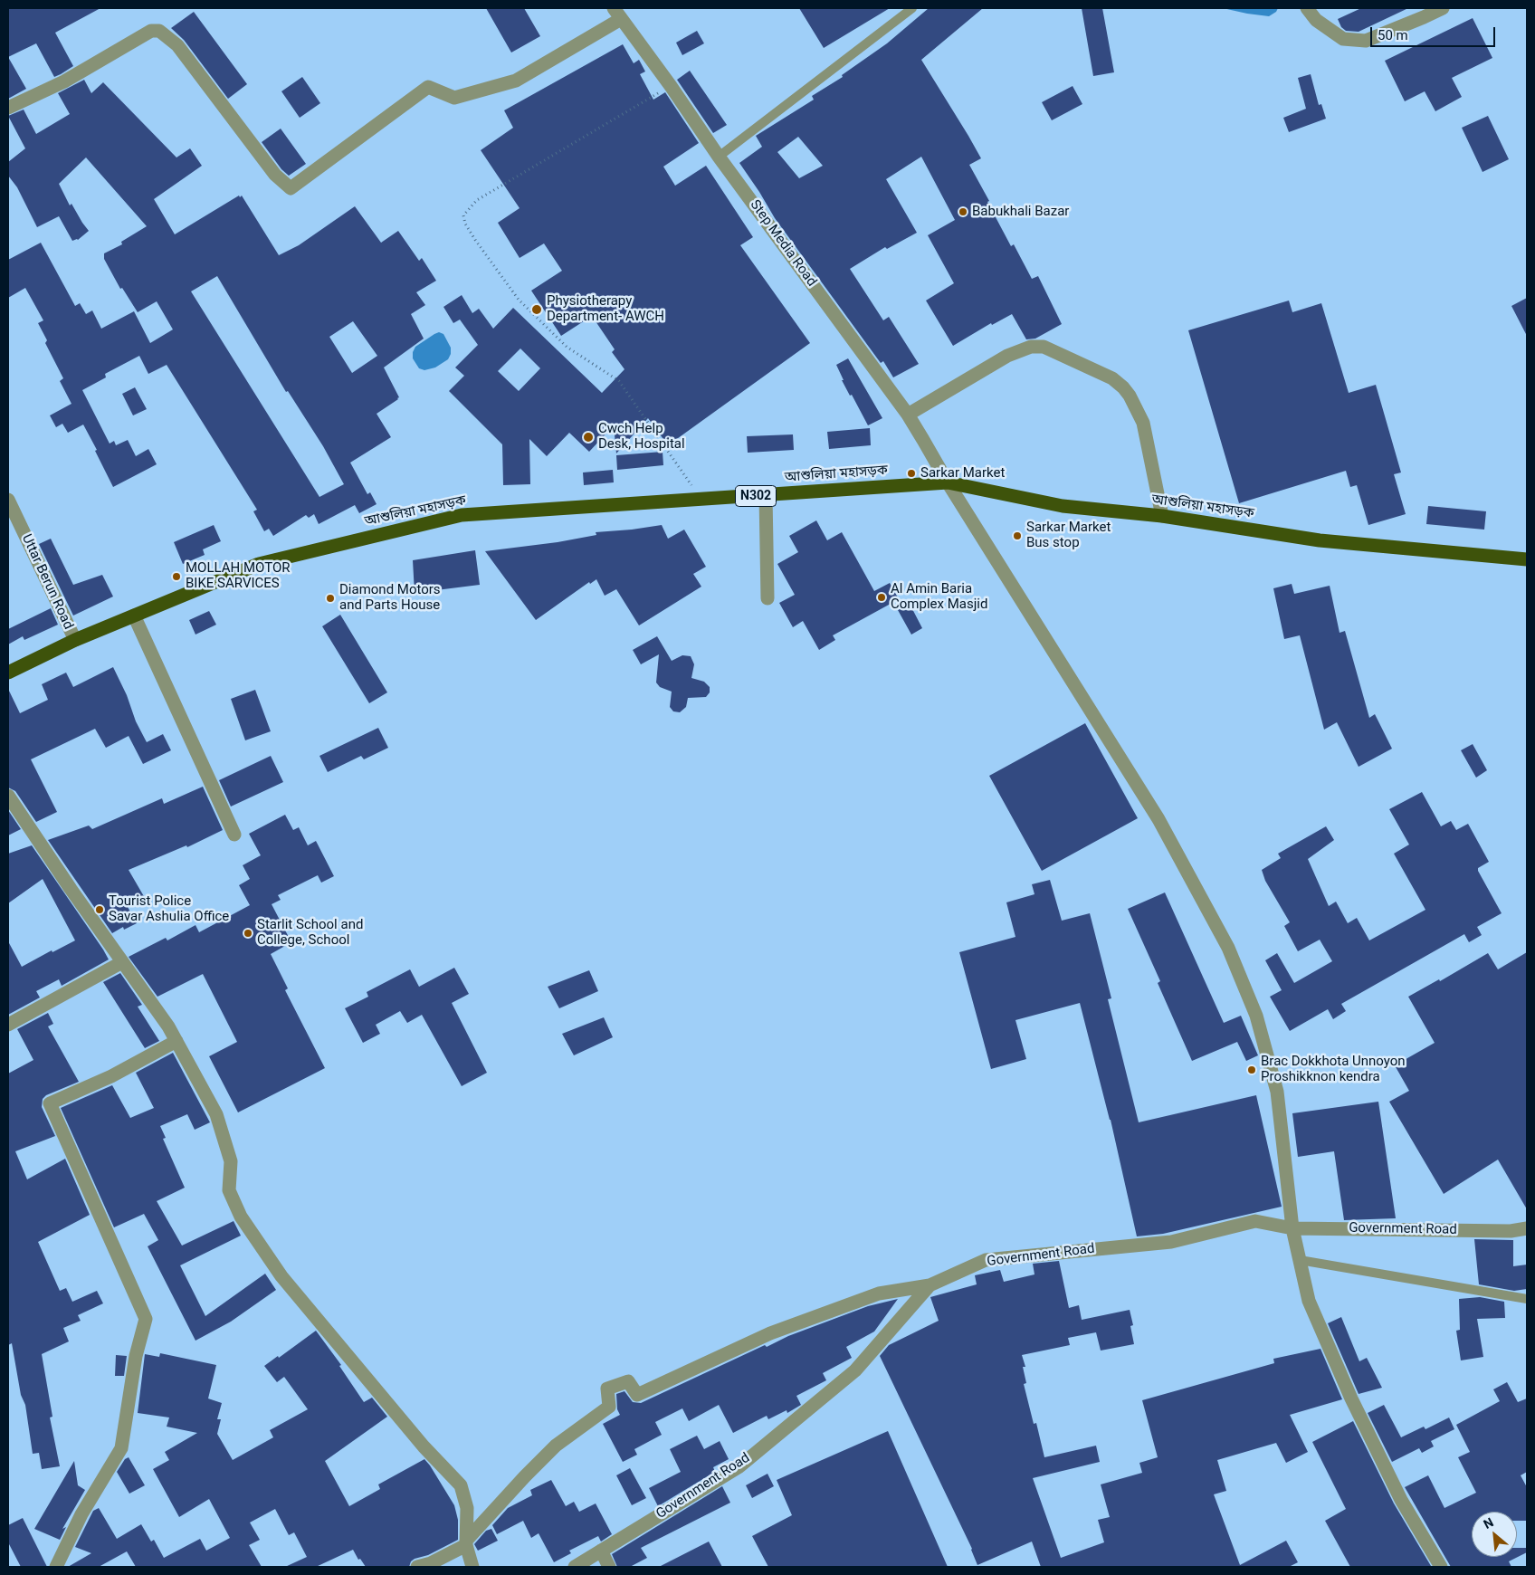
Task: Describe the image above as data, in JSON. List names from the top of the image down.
{
  "streets": {
    "highway": ["আশুলিয়া মহাসড়ক", "N302"],
    "street": ["Step Media Road", "Uttar Berun Road", "Government Road"]
  },
  "crossings": [
    ["Step Media Road", "আশুলিয়া মহাসড়ক"],
    ["Step Media Road", "Government Road"],
    ["আশুলিয়া মহাসড়ক", "Uttar Berun Road"]
  ],
  "places": [
    "Babukhali Bazar",
    "Physiotherapy Department- AWCH",
    "Cwch Help Desk, Hospital",
    "Sarkar Market",
    "Sarkar Market Bus stop",
    "MOLLAH MOTOR BIKE SARVICES",
    "Al Amin Baria Complex Masjid",
    "Diamond Motors and Parts House",
    "Tourist Police Savar Ashulia Office",
    "Starlit School and College, School",
    "Brac Dokkhota Unnoyon Proshikknon kendra"
  ],
  "scale_bar": "50 m",
  "north": "top left"
}
